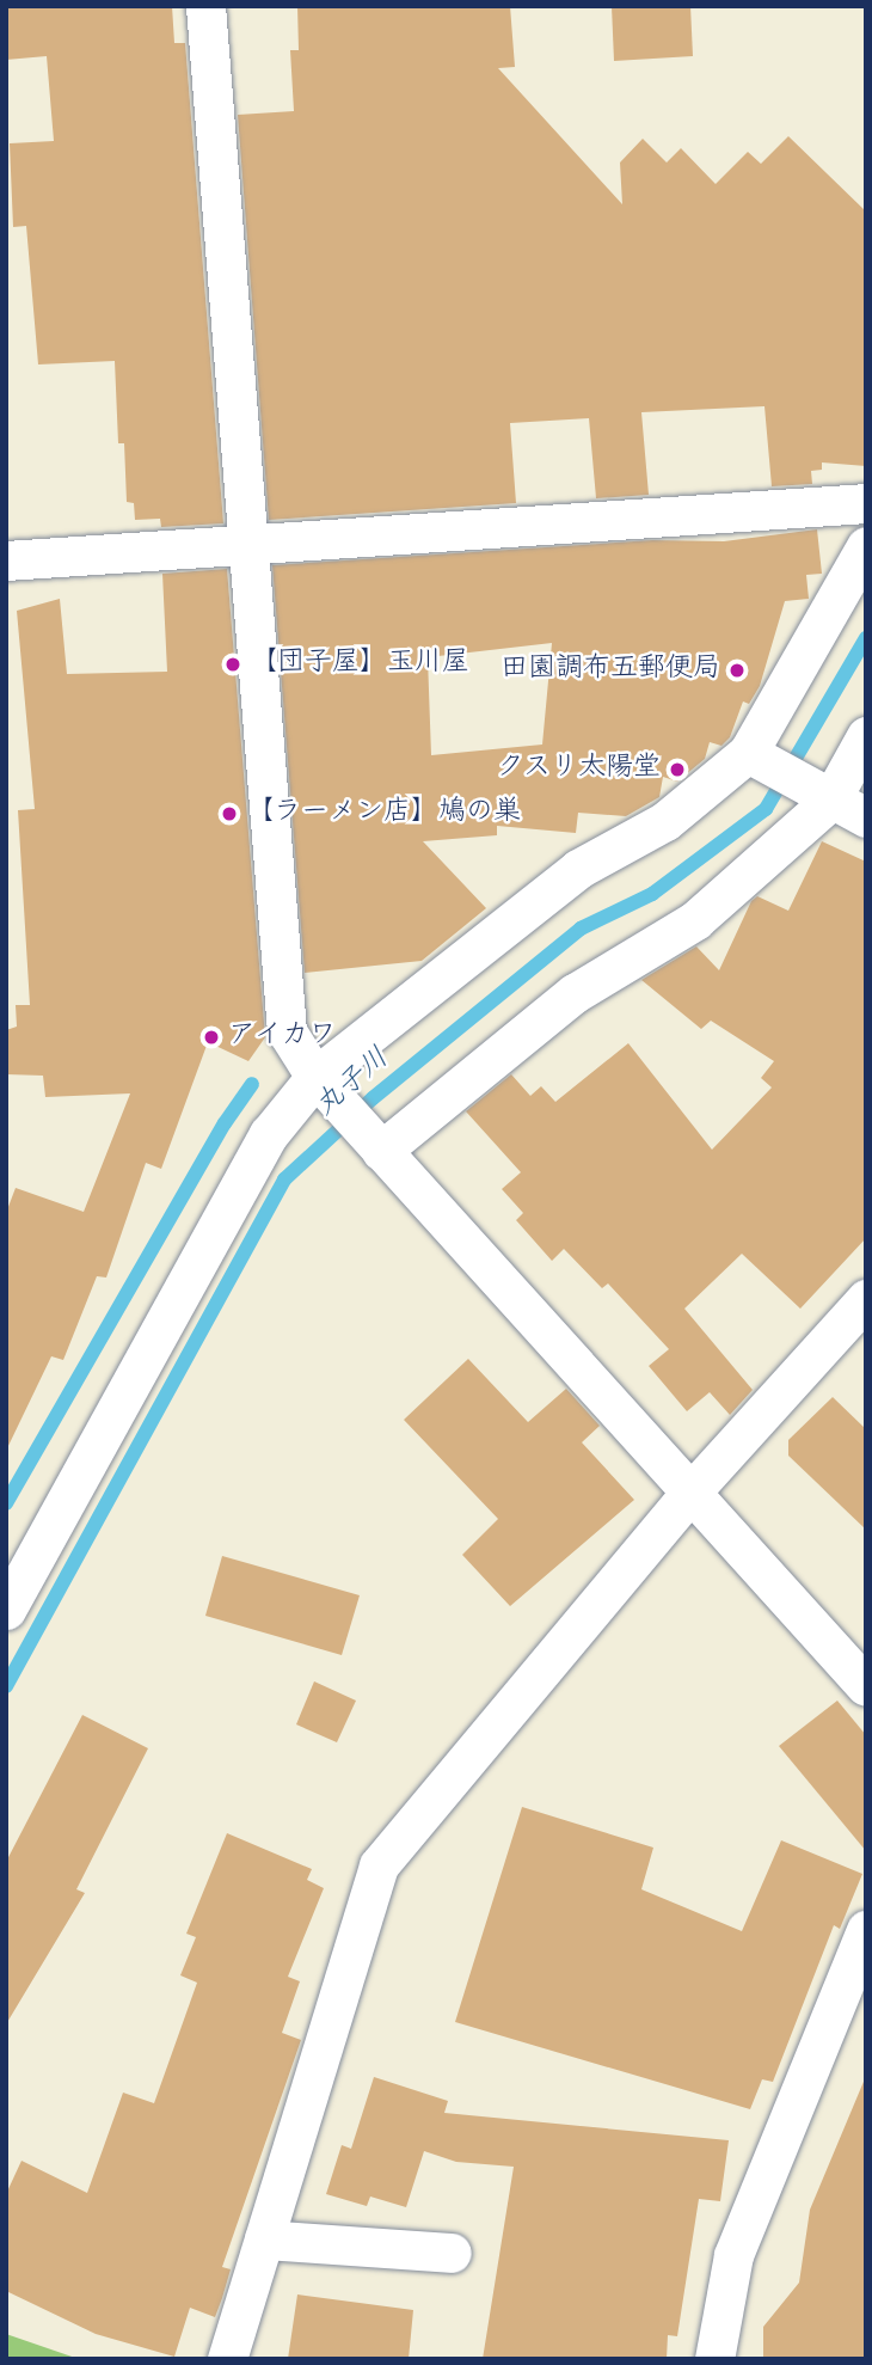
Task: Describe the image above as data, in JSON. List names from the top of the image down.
{
  "water": ["丸子川"],
  "places": [
    "【団子屋】玉川屋",
    "田園調布五郵便局",
    "クスリ太陽堂",
    "【ラーメン店】鳩の巣",
    "アイカワ"
  ]
}
